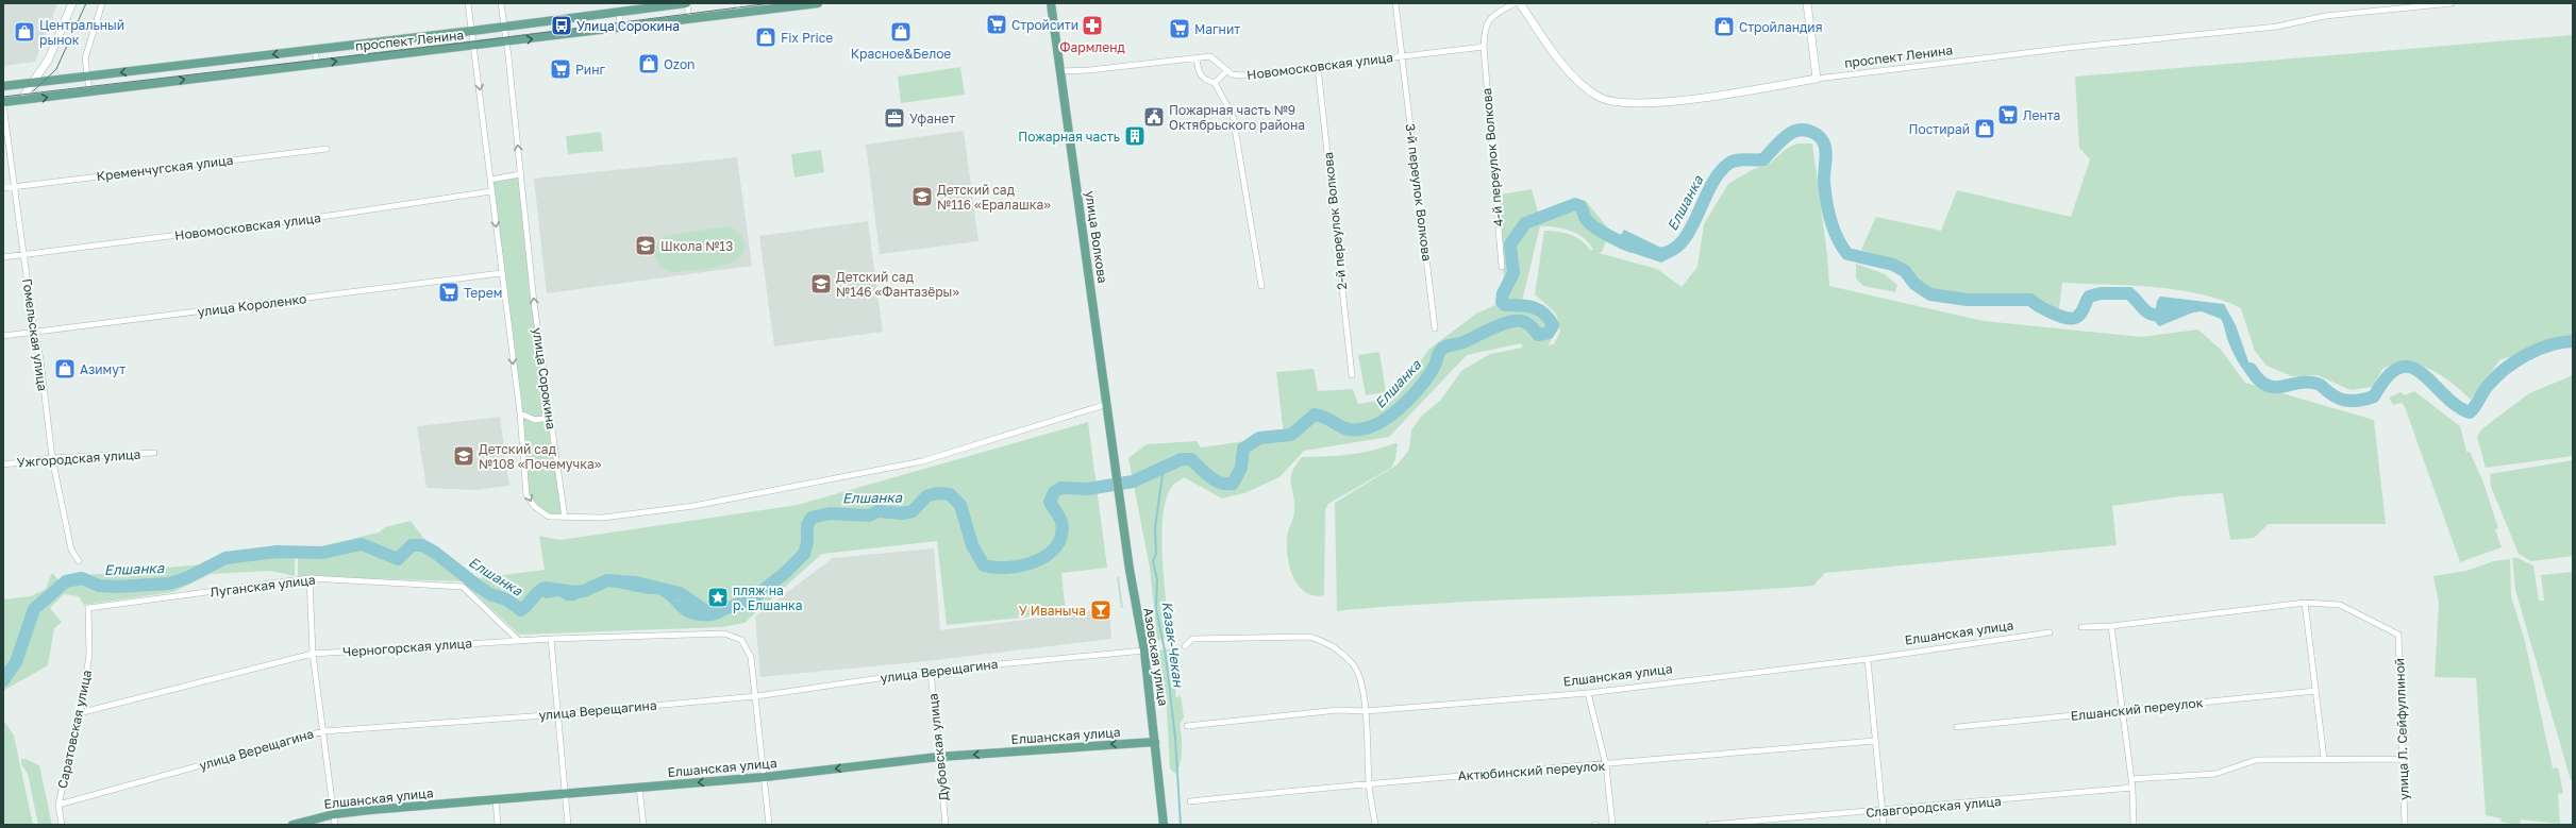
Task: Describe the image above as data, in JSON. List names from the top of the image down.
{
  "streets": {
    "main road": [
      "проспект Ленина",
      "улица Волкова",
      "Елшанская улица",
      "Азовская улица"
    ],
    "street": [
      "Новомосковская улица",
      "4-й переулок Волкова",
      "Кременчугская улица",
      "3-й переулок Волкова",
      "2-й переулок Волкова",
      "улица Короленко",
      "Гомельская улица",
      "улица Сорокина",
      "Ужгородская улица",
      "Луганская улица",
      "Черногорская улица",
      "улица Верещагина",
      "Елшанский переулок",
      "Саратовская улица",
      "улица Л. Сейфуллиной",
      "Дубовская улица",
      "Актюбинский переулок",
      "Славгородская улица"
    ]
  },
  "crossings": [
    ["проспект Ленина", "Гомельская улица"],
    ["проспект Ленина", "улица Сорокина"],
    ["Новомосковская улица", "4-й переулок Волкова"],
    ["Новомосковская улица", "3-й переулок Волкова"],
    ["Новомосковская улица", "2-й переулок Волкова"],
    ["Новомосковская улица", "улица Волкова"],
    ["Новомосковская улица", "Гомельская улица"],
    ["Кременчугская улица", "Гомельская улица"],
    ["улица Волкова", "Азовская улица"],
    ["улица Короленко", "Гомельская улица"],
    ["Гомельская улица", "Ужгородская улица"],
    ["Луганская улица", "Черногорская улица"],
    ["Луганская улица", "Саратовская улица"],
    ["Елшанская улица", "Азовская улица"],
    ["Елшанская улица", "Дубовская улица"],
    ["Черногорская улица", "улица Верещагина"],
    ["Черногорская улица", "Саратовская улица"],
    ["Азовская улица", "улица Верещагина"],
    ["улица Верещагина", "Саратовская улица"],
    ["улица Верещагина", "Дубовская улица"]
  ],
  "water": ["Елшанка", "Казак-Чекан"],
  "places": {
    "supermarket": [
      "Стройсити",
      "Магнит",
      "Ринг",
      "Лента",
      "Терем"
    ],
    "bus stop": ["Улица Сорокина"],
    "pharmacy": ["Фармленд"],
    "shop": [
      "Стройландия",
      "Центральный рынок",
      "Красное&Белое",
      "Fix Price",
      "Ozon",
      "Постирай",
      "Азимут"
    ],
    "public building": ["Пожарная часть №9 Октябрьского района"],
    "office": ["Уфанет"],
    "building": ["Пожарная часть"],
    "school or university": [
      "Детский сад №116 «Ералашка»",
      "Школа №13",
      "Детский сад №146 «Фантазёры»",
      "Детский сад №108 «Почемучка»"
    ],
    "place": ["пляж на р. Елшанка"],
    "bar": ["У Иваныча"]
  }
}
